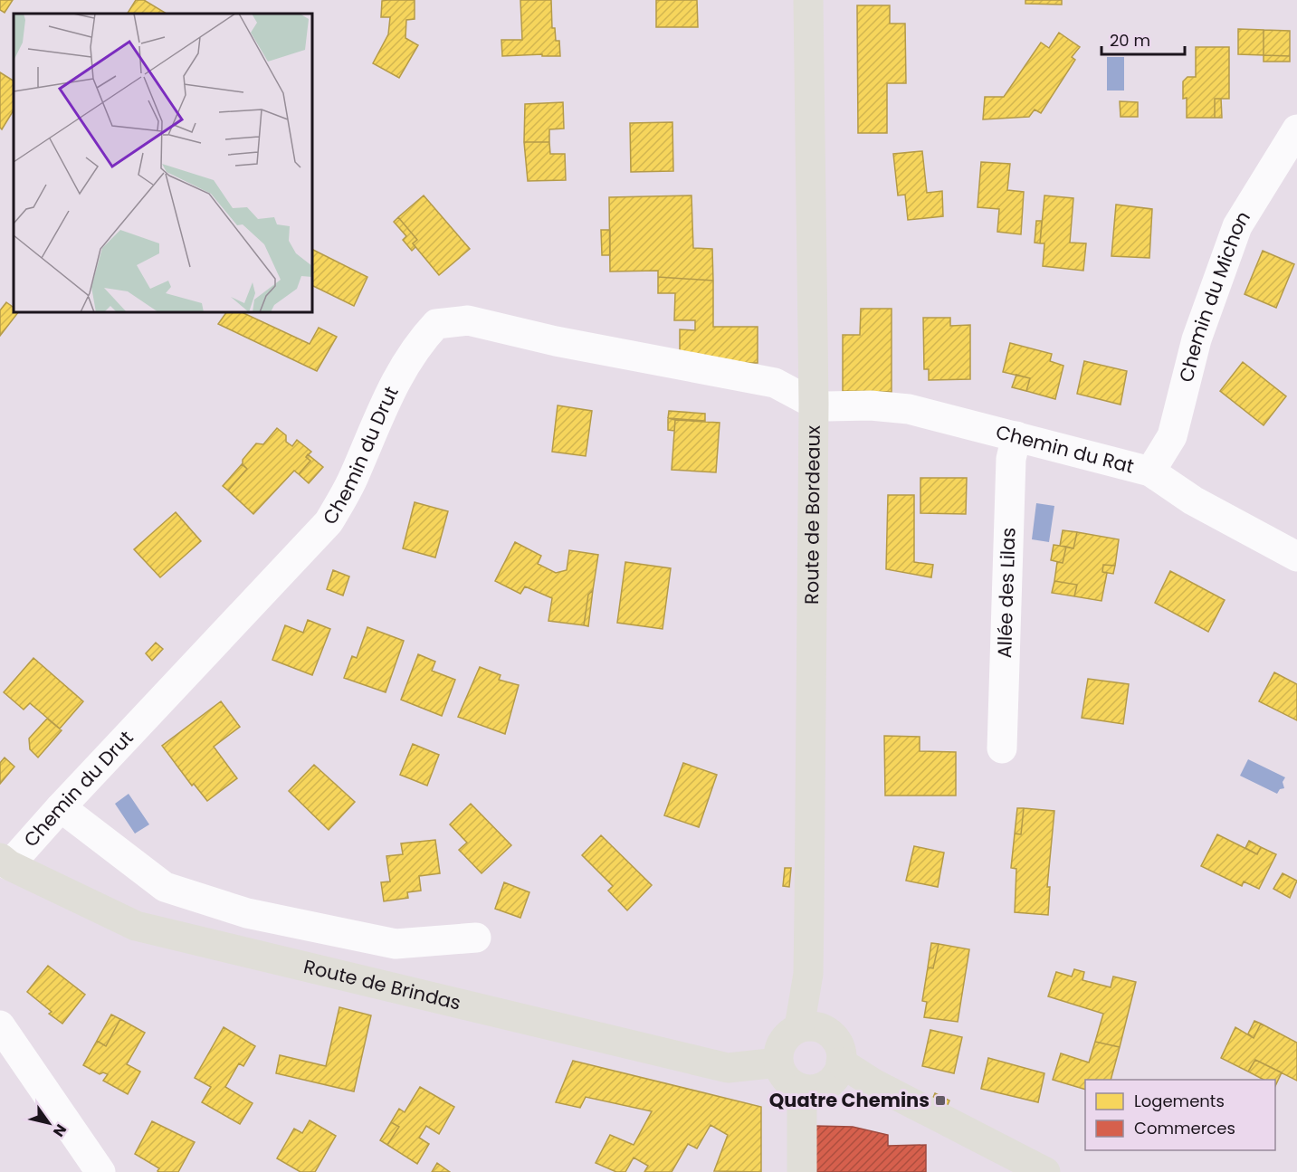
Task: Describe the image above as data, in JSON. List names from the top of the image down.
{
  "streets": {
    "main road": ["Route de Bordeaux", "Route de Brindas"],
    "street": [
      "Chemin du Michon",
      "Chemin du Rat",
      "Chemin du Drut",
      "Allée des Lilas"
    ]
  },
  "crossings": [
    ["Chemin du Michon", "Chemin du Rat"],
    ["Chemin du Rat", "Chemin du Drut"],
    ["Chemin du Rat", "Route de Bordeaux"],
    ["Chemin du Rat", "Allée des Lilas"],
    ["Chemin du Drut", "Route de Bordeaux"],
    ["Chemin du Drut", "Route de Brindas"],
    ["Route de Bordeaux", "Route de Brindas"]
  ],
  "places": {
    "transit": ["Quatre Chemins"]
  },
  "legend": ["Logements", "Commerces"],
  "scale_bar": "20 m",
  "north": "bottom right"
}
